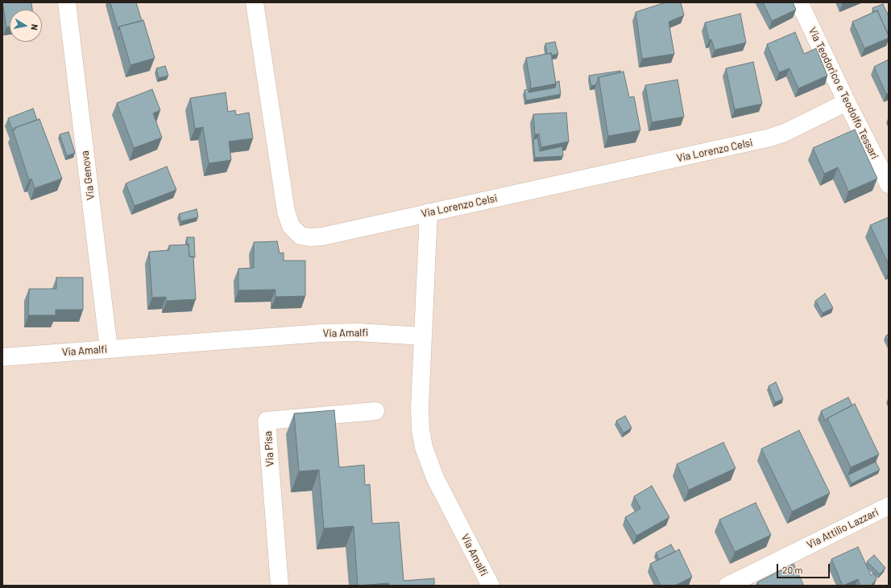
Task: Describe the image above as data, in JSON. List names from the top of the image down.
{
  "streets": {
    "street": [
      "Via Teodorico e Teodolfo Tessari",
      "Via Lorenzo Celsi",
      "Via Genova",
      "Via Amalfi",
      "Via Pisa",
      "Via Attilio Lazzari"
    ]
  },
  "crossings": [
    ["Via Teodorico e Teodolfo Tessari", "Via Lorenzo Celsi"],
    ["Via Genova", "Via Amalfi"]
  ],
  "scale_bar": "20 m",
  "north": "right"
}
